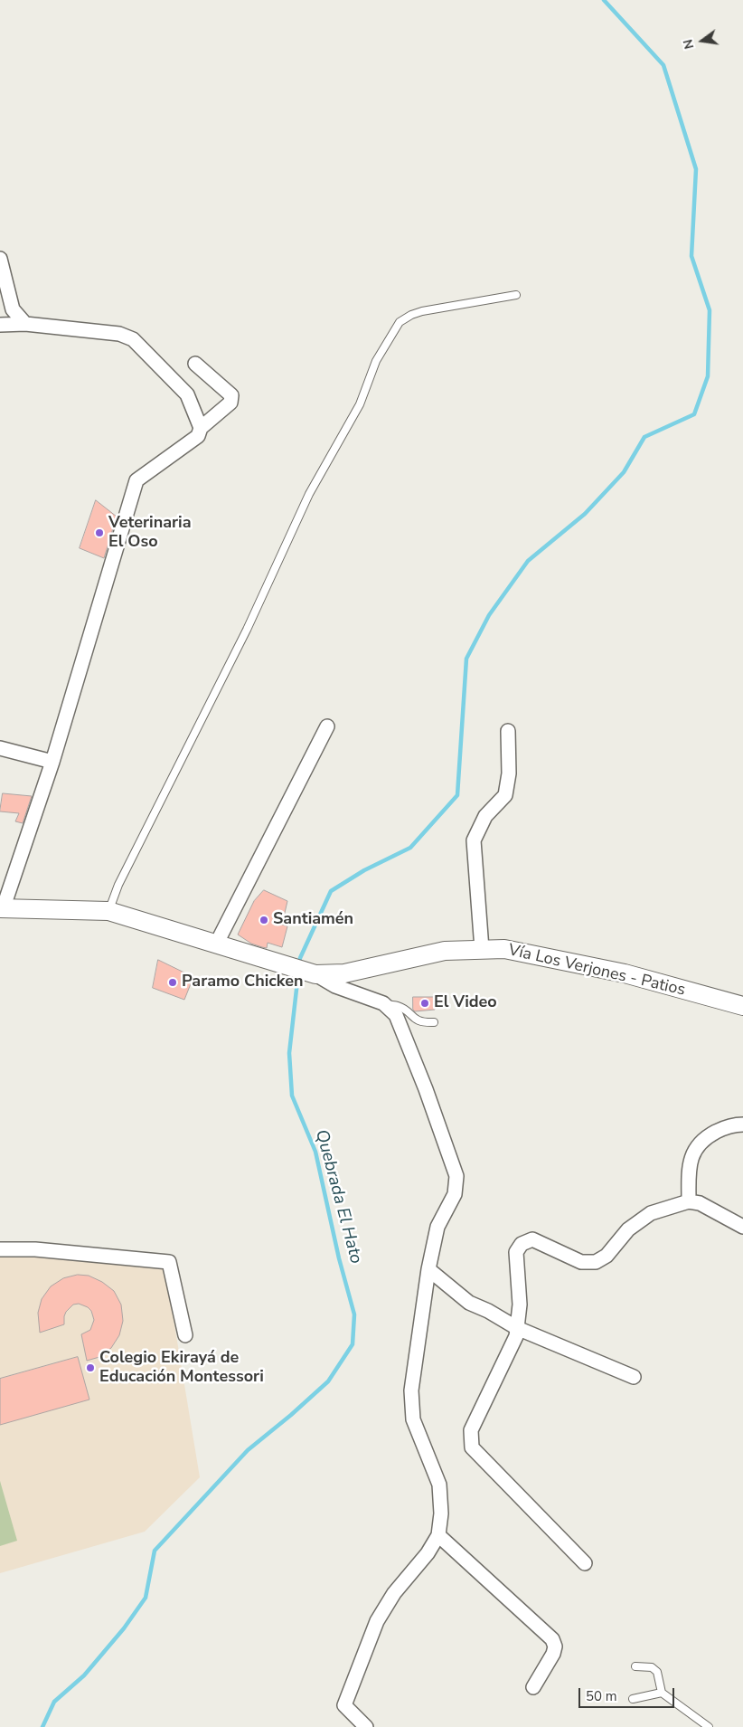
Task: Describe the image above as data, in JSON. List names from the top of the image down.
{
  "streets": {
    "street": ["Vía Los Verjones - Patios"]
  },
  "water": ["Quebrada El Hato"],
  "places": [
    "Veterinaria El Oso",
    "Santiamén",
    "Paramo Chicken",
    "El Video",
    "Colegio Ekirayá de Educación Montessori"
  ],
  "scale_bar": "50 m",
  "north": "left"
}
